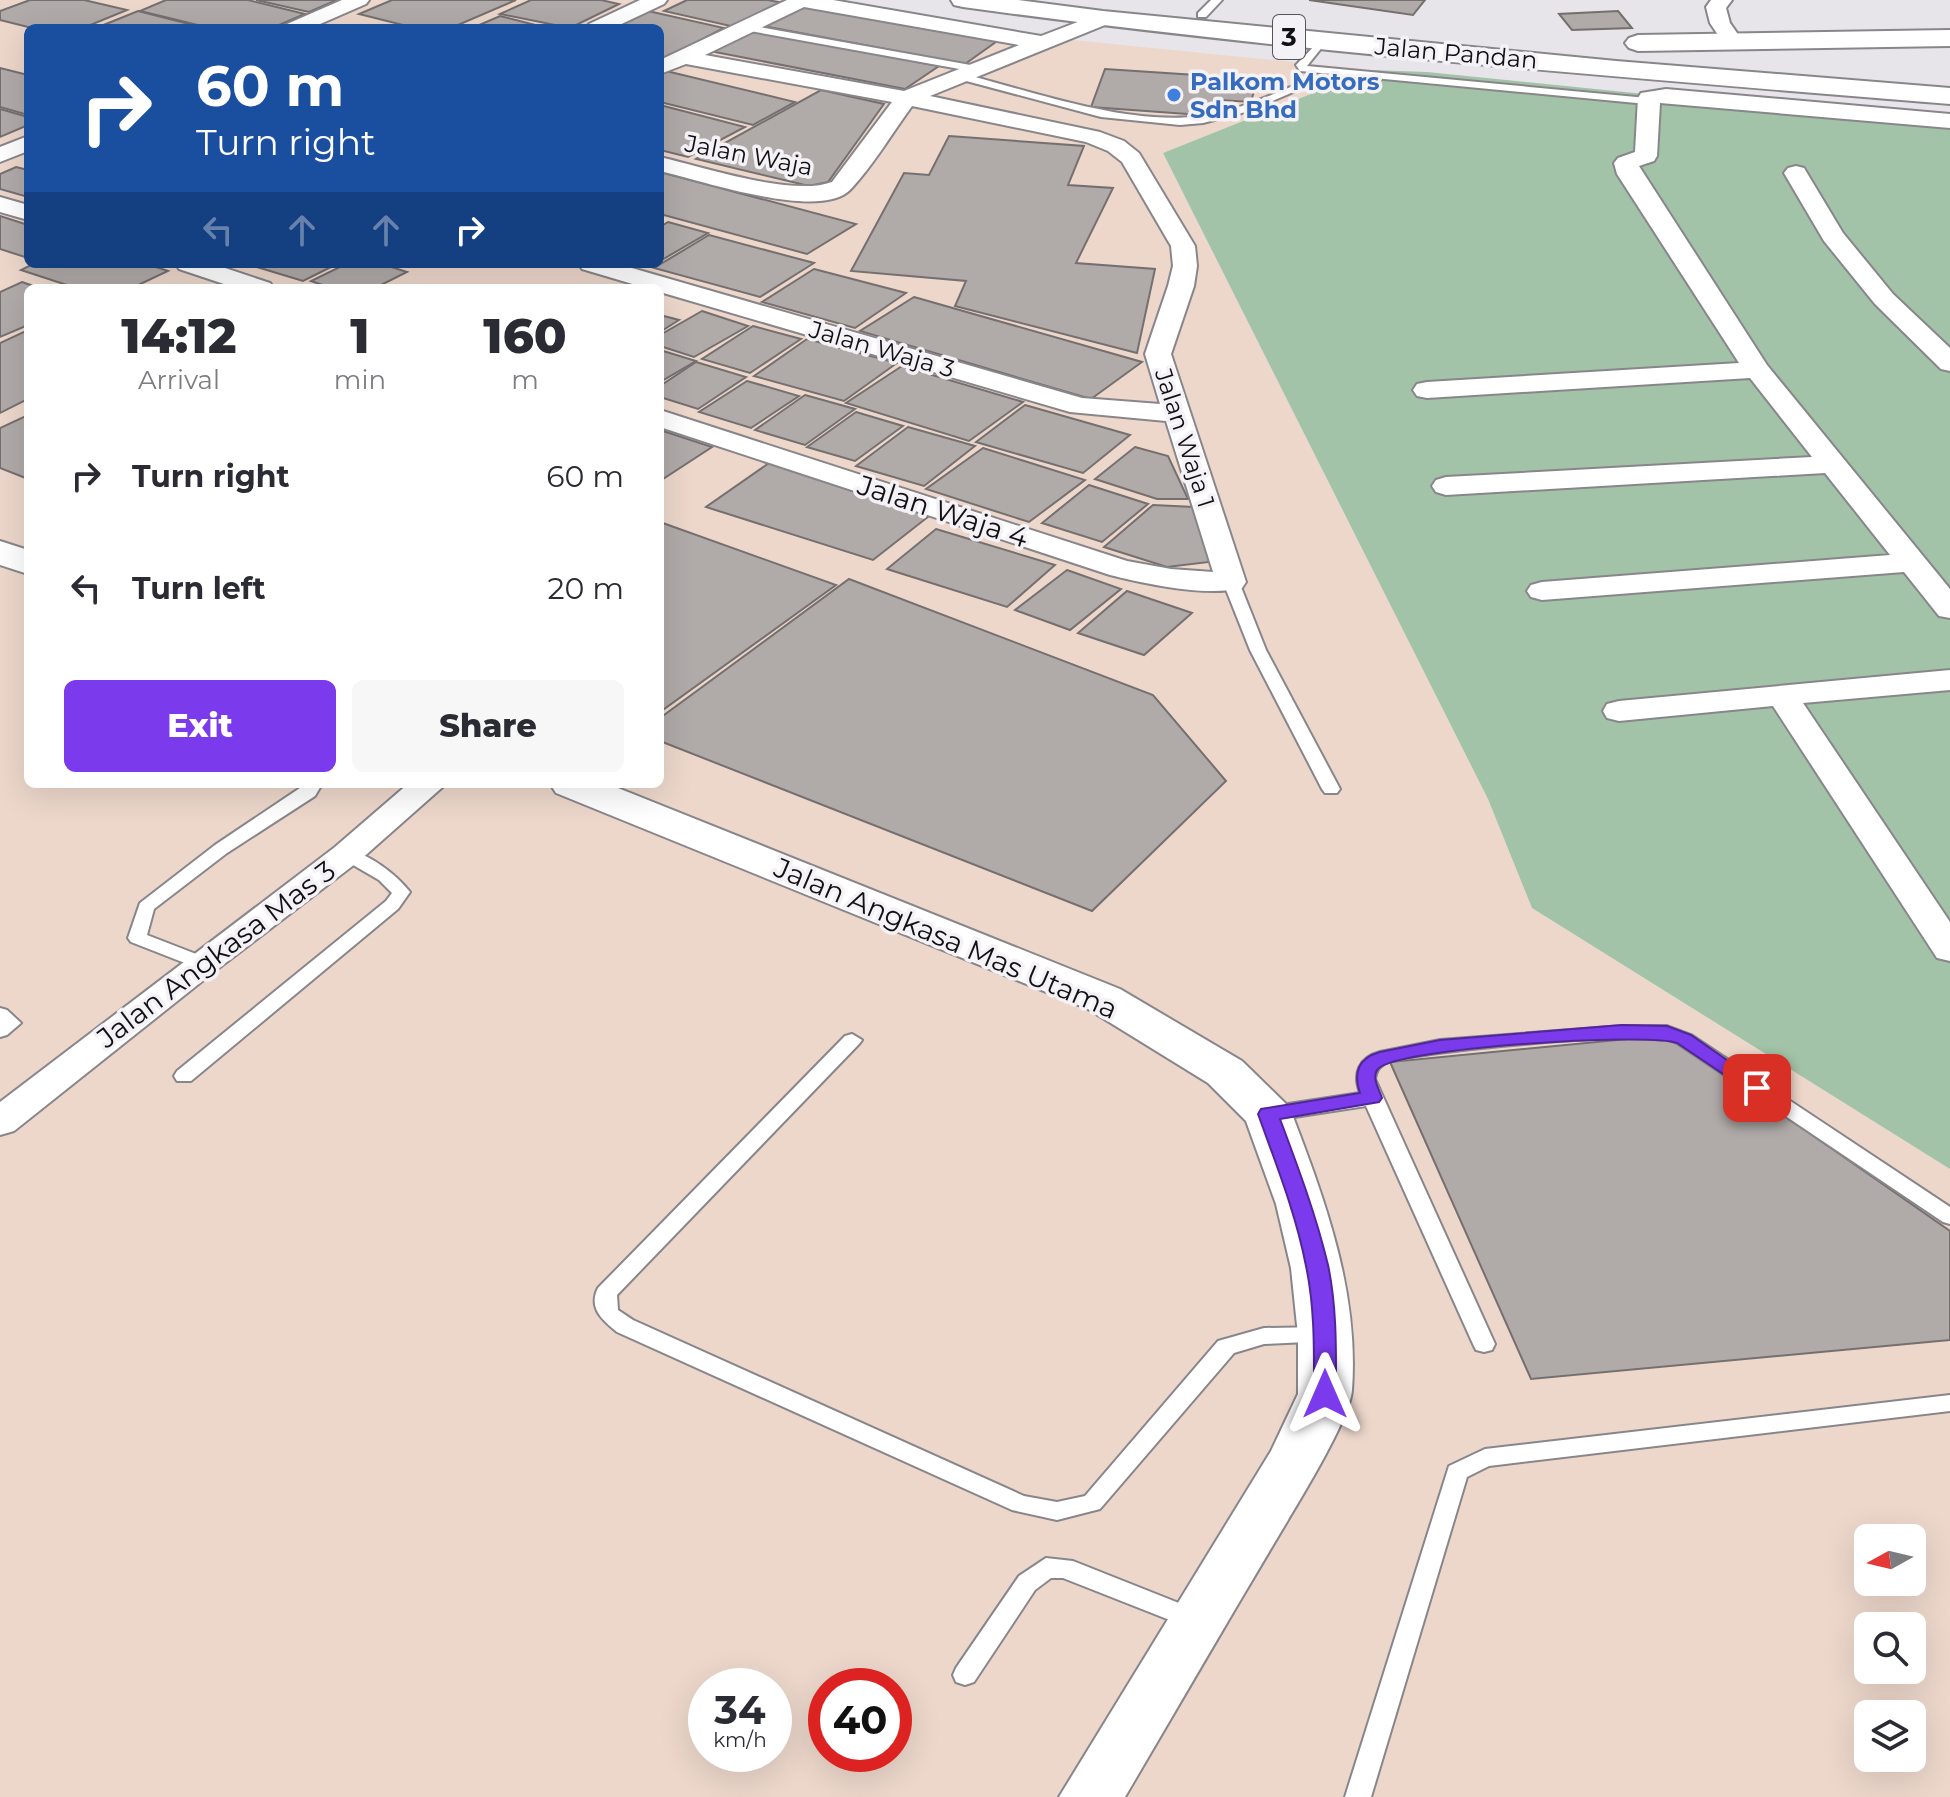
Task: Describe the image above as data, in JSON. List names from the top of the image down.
{
  "streets": {
    "main road": ["3", "Jalan Pandan", "Jalan Angkasa Mas Utama"],
    "street": [
      "Jalan Waja",
      "Jalan Waja 3",
      "Jalan Waja 1",
      "Jalan Waja 4",
      "Jalan Angkasa Mas 3"
    ]
  },
  "crossings": [
    ["Jalan Waja", "Jalan Waja 1"],
    ["Jalan Waja 3", "Jalan Waja 1"],
    ["Jalan Waja 1", "Jalan Waja 4"]
  ],
  "places": ["Palkom Motors Sdn Bhd"],
  "north": "left",
  "page": {
    "turn": ["60 m", "Turn right"],
    "eta": [
      "14:12",
      "Arrival",
      "1",
      "min",
      "160",
      "m"
    ],
    "list": [
      {
        "name": "Turn right",
        "value": "60 m"
      },
      {
        "name": "Turn left",
        "value": "20 m"
      }
    ],
    "buttons": ["Exit", "Share"],
    "speed": "34 km/h",
    "limit": "40"
  }
}
